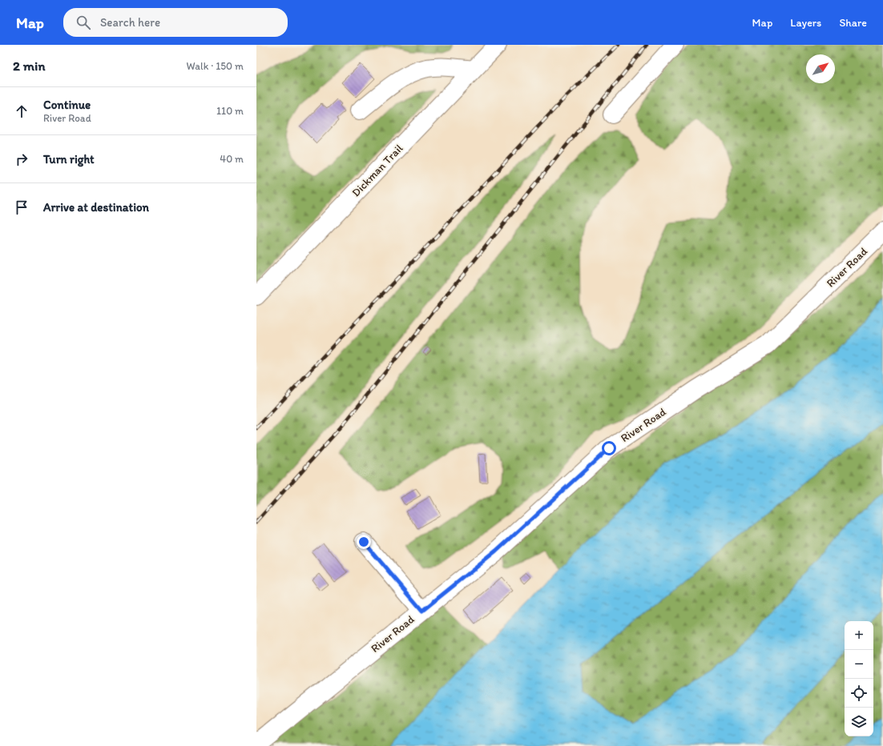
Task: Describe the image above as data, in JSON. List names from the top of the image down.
{
  "streets": {
    "street": ["Dickman Trail", "River Road"]
  },
  "north": "top right",
  "page": {
    "header": "Map",
    "search": "Search here",
    "nav": ["Map", "Layers", "Share"],
    "heading": ["2 min", "Walk · 150 m"],
    "list": [
      ["Continue", "River Road", "110 m"],
      ["Turn right", "40 m"],
      "Arrive at destination"
    ],
    "map_buttons": ["+", "−"]
  }
}
